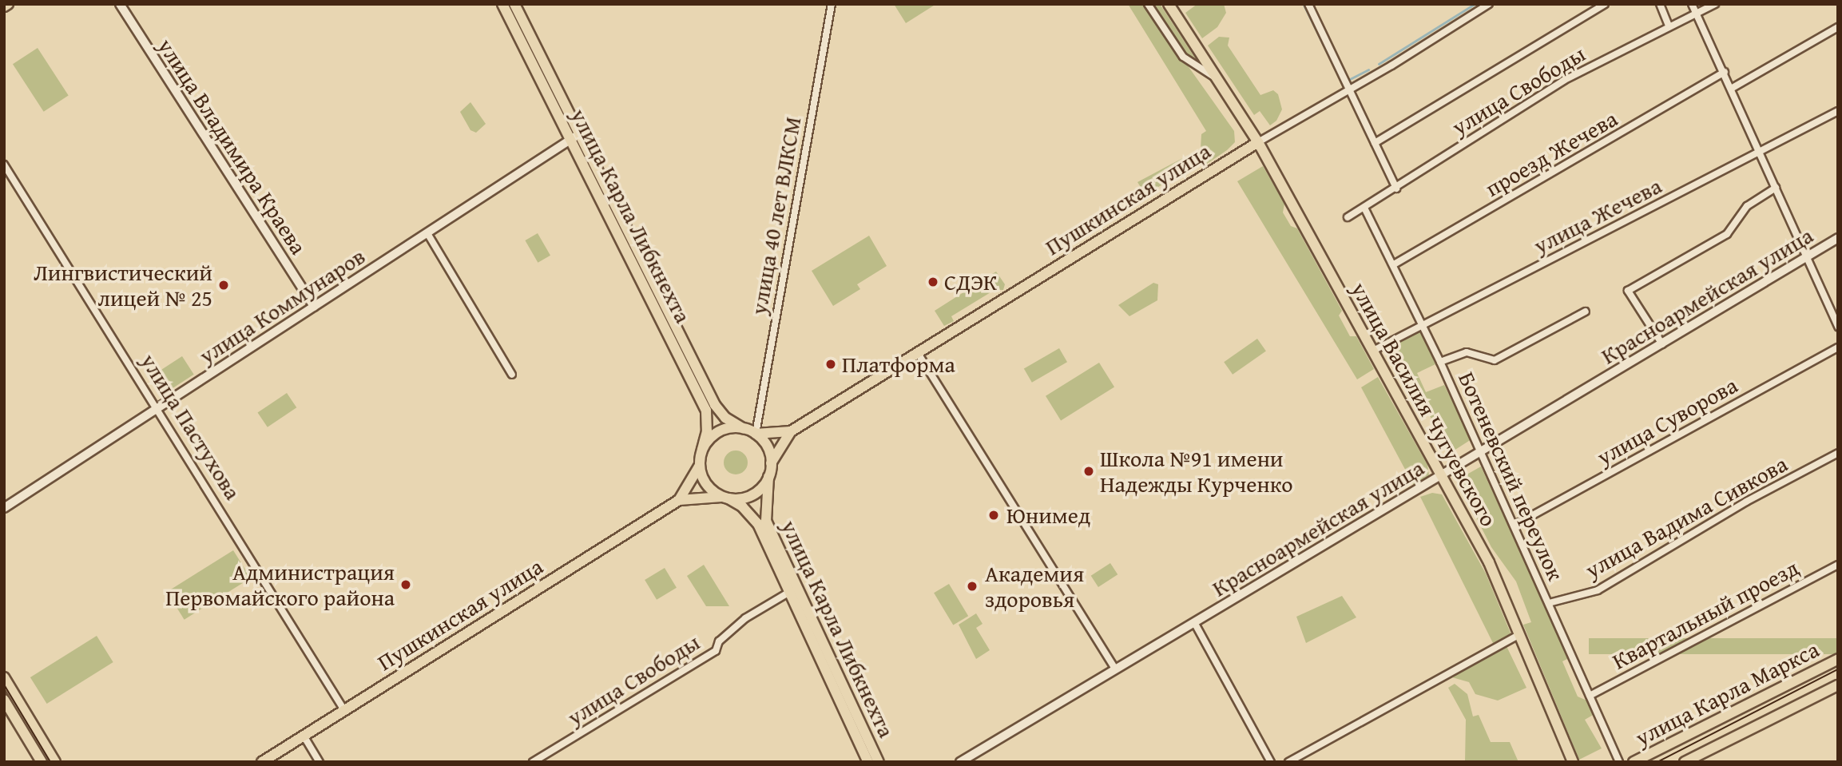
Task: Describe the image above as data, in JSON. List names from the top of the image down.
{
  "streets": {
    "main road": [
      "Пушкинская улица",
      "улица Карла Либкнехта",
      "улица Василия Чугуевского",
      "улица Карла Маркса"
    ],
    "street": [
      "улица Свободы",
      "улица Владимира Краева",
      "проезд Жечева",
      "улица 40 лет ВЛКСМ",
      "улица Жечева",
      "Красноармейская улица",
      "улица Коммунаров",
      "улица Суворова",
      "улица Пастухова",
      "Ботеневский переулок",
      "улица Вадима Сивкова",
      "Квартальный проезд"
    ]
  },
  "crossings": [
    ["улица Свободы", "улица Карла Либкнехта"],
    ["улица Свободы", "Ботеневский переулок"],
    ["улица Владимира Краева", "улица Коммунаров"],
    ["проезд Жечева", "Ботеневский переулок"],
    ["Пушкинская улица", "улица Карла Либкнехта"],
    ["Пушкинская улица", "улица 40 лет ВЛКСМ"],
    ["Пушкинская улица", "улица Василия Чугуевского"],
    ["Пушкинская улица", "улица Пастухова"],
    ["улица Карла Либкнехта", "улица 40 лет ВЛКСМ"],
    ["улица Карла Либкнехта", "улица Коммунаров"],
    ["улица Жечева", "улица Василия Чугуевского"],
    ["улица Жечева", "Ботеневский переулок"],
    ["Красноармейская улица", "улица Василия Чугуевского"],
    ["Красноармейская улица", "Ботеневский переулок"],
    ["улица Коммунаров", "улица Пастухова"],
    ["улица Суворова", "Ботеневский переулок"],
    ["Ботеневский переулок", "улица Вадима Сивкова"],
    ["Ботеневский переулок", "Квартальный проезд"]
  ],
  "places": [
    "СДЭК",
    "Лингвистический лицей № 25",
    "Платформа",
    "Школа №91 имени Надежды Курченко",
    "Юнимед",
    "Администрация Первомайского района",
    "Академия здоровья"
  ]
}
